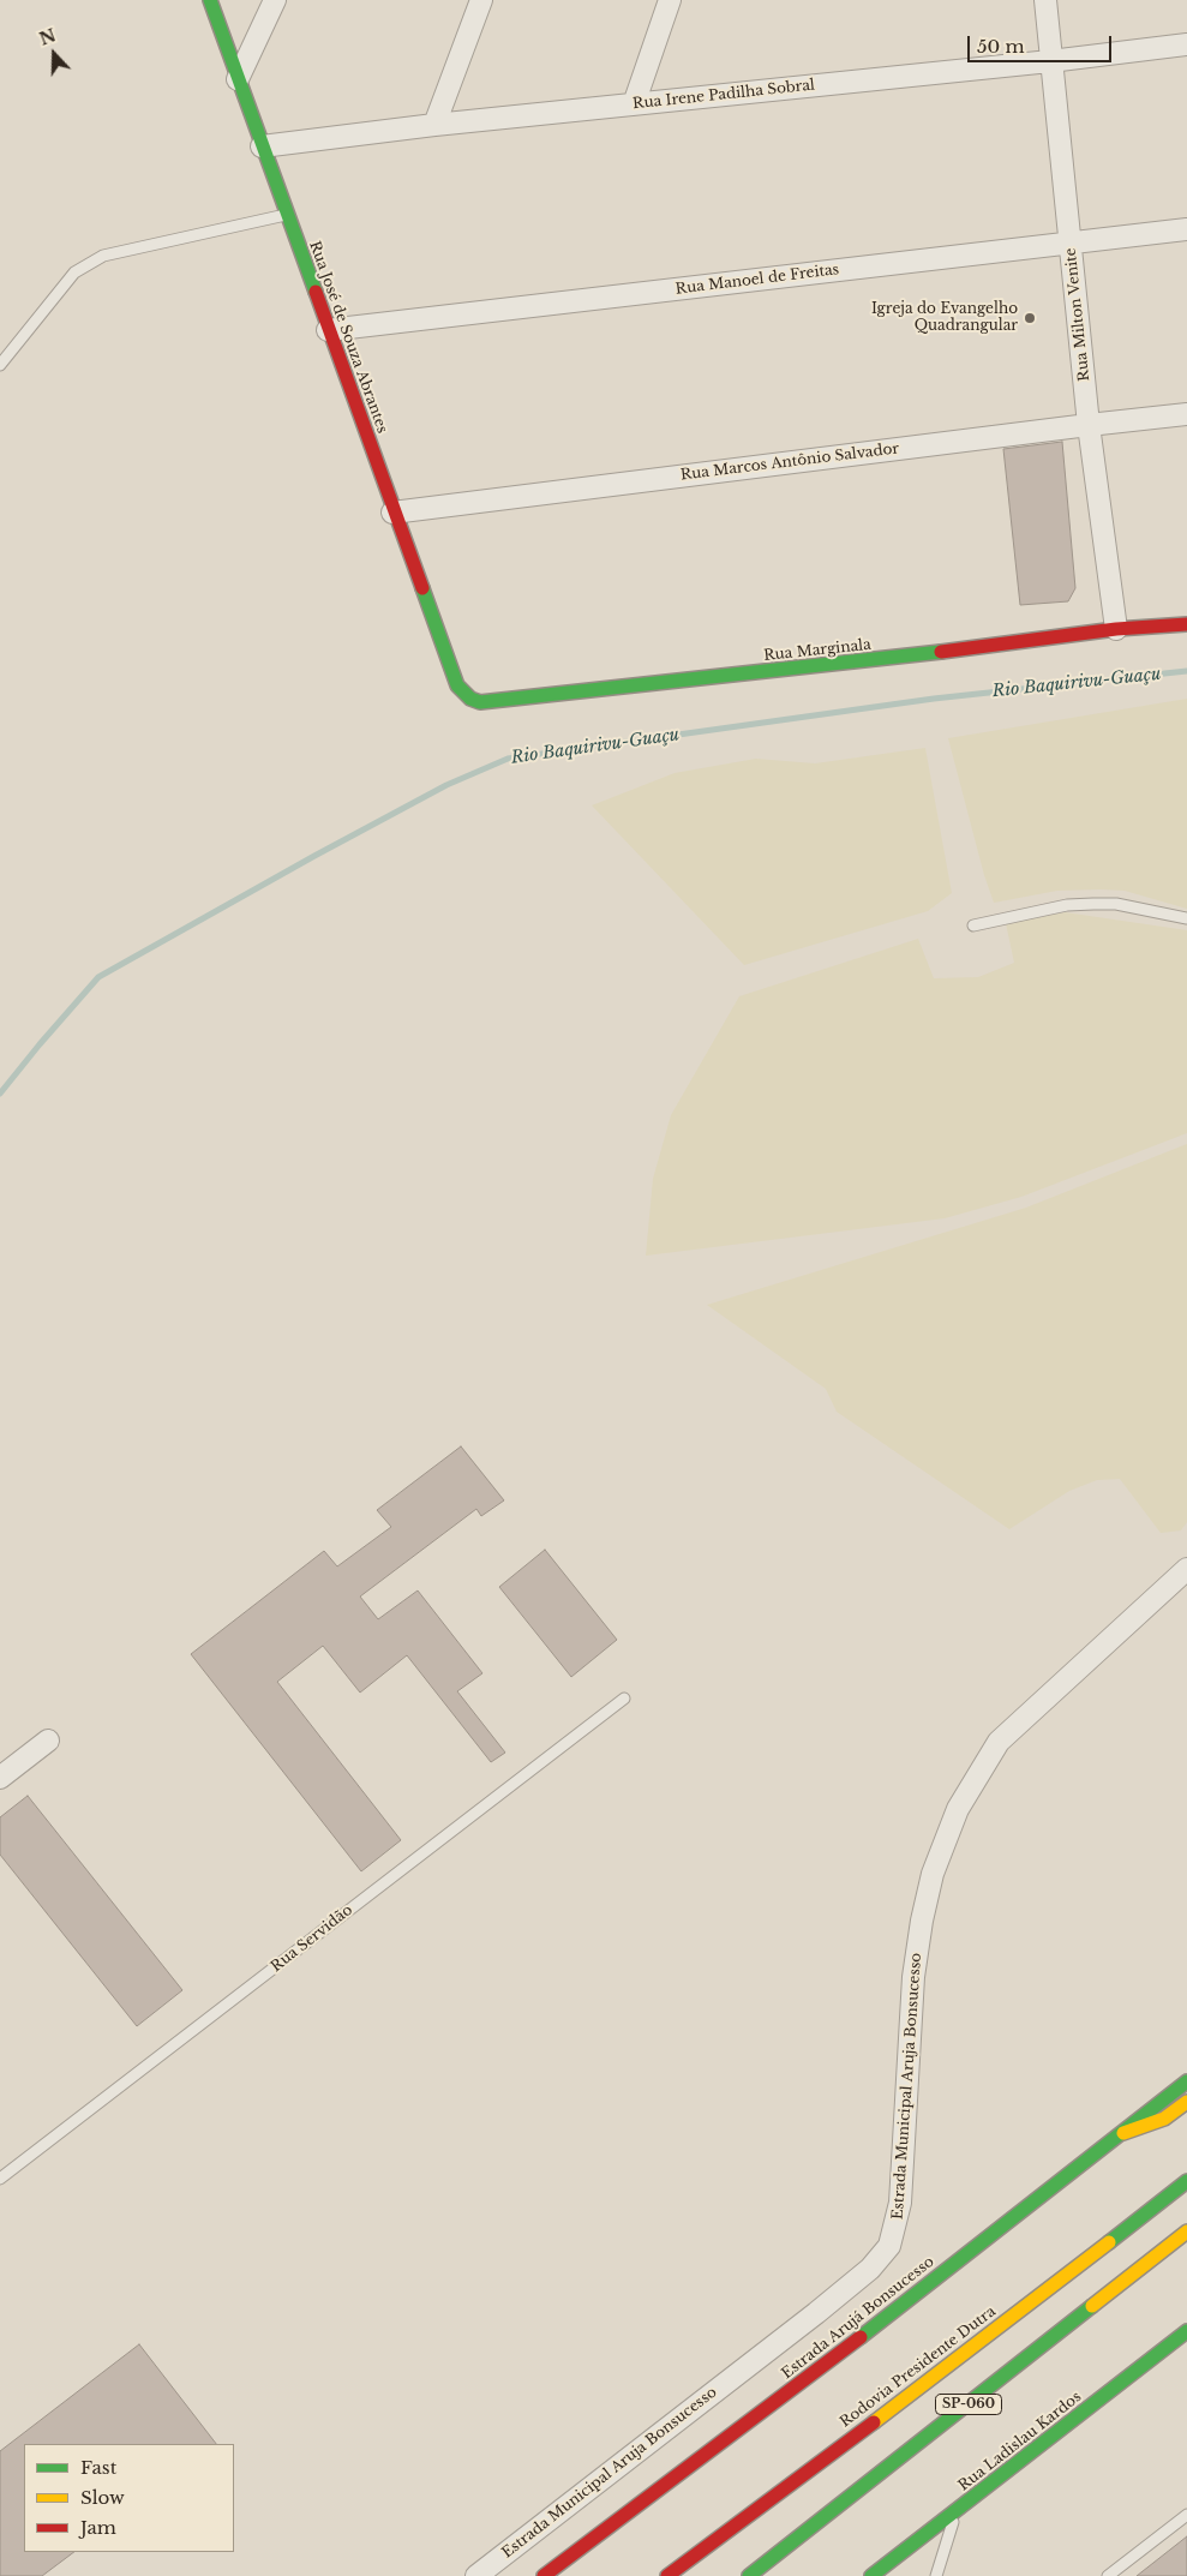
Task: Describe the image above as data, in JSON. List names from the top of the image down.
{
  "streets": {
    "main road": [
      "Rua José de Souza Abrantes",
      "Rua Marginala",
      "Estrada Arujá Bonsucesso",
      "Rodovia Presidente Dutra",
      "SP-060",
      "Rua Ladislau Kardos"
    ],
    "street": [
      "Rua Irene Padilha Sobral",
      "Rua Manoel de Freitas",
      "Rua Milton Venite",
      "Rua Marcos Antônio Salvador",
      "Estrada Municipal Aruja Bonsucesso"
    ],
    "lane": ["Rua Servidão"]
  },
  "crossings": [
    ["Rua Irene Padilha Sobral", "Rua Milton Venite"],
    ["Rua Irene Padilha Sobral", "Rua José de Souza Abrantes"],
    ["Rua Manoel de Freitas", "Rua Milton Venite"],
    ["Rua Manoel de Freitas", "Rua José de Souza Abrantes"],
    ["Rua Milton Venite", "Rua Marcos Antônio Salvador"],
    ["Rua Milton Venite", "Rua Marginala"],
    ["Rua José de Souza Abrantes", "Rua Marcos Antônio Salvador"],
    ["Rua José de Souza Abrantes", "Rua Marginala"]
  ],
  "water": ["Rio Baquirivu-Guaçu"],
  "places": ["Igreja do Evangelho Quadrangular"],
  "legend": ["Fast", "Slow", "Jam"],
  "scale_bar": "50 m",
  "north": "top"
}
